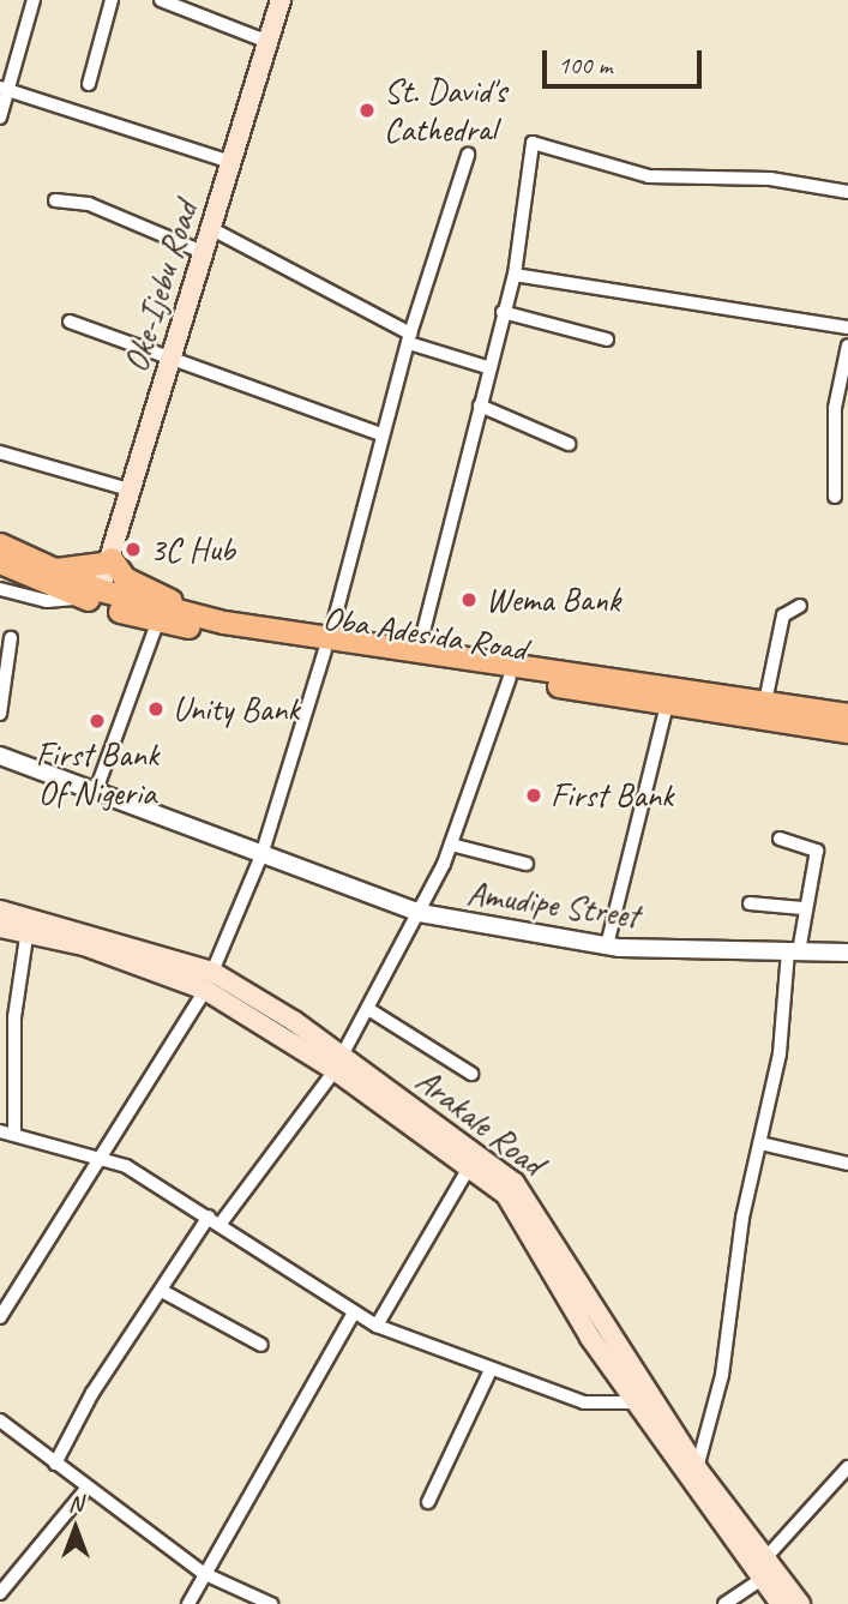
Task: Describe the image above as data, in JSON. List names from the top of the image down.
{
  "streets": {
    "main road": ["Oke-Ijebu Road", "Oba Adesida Road", "Arakale Road"],
    "street": ["Amudipe Street"]
  },
  "crossings": [
    ["Oke-Ijebu Road", "Oba Adesida Road"]
  ],
  "places": [
    "St. David's Cathedral",
    "3C Hub",
    "Wema Bank",
    "Unity Bank",
    "First Bank Of Nigeria",
    "First Bank"
  ],
  "scale_bar": "100 m",
  "north": "top"
}
